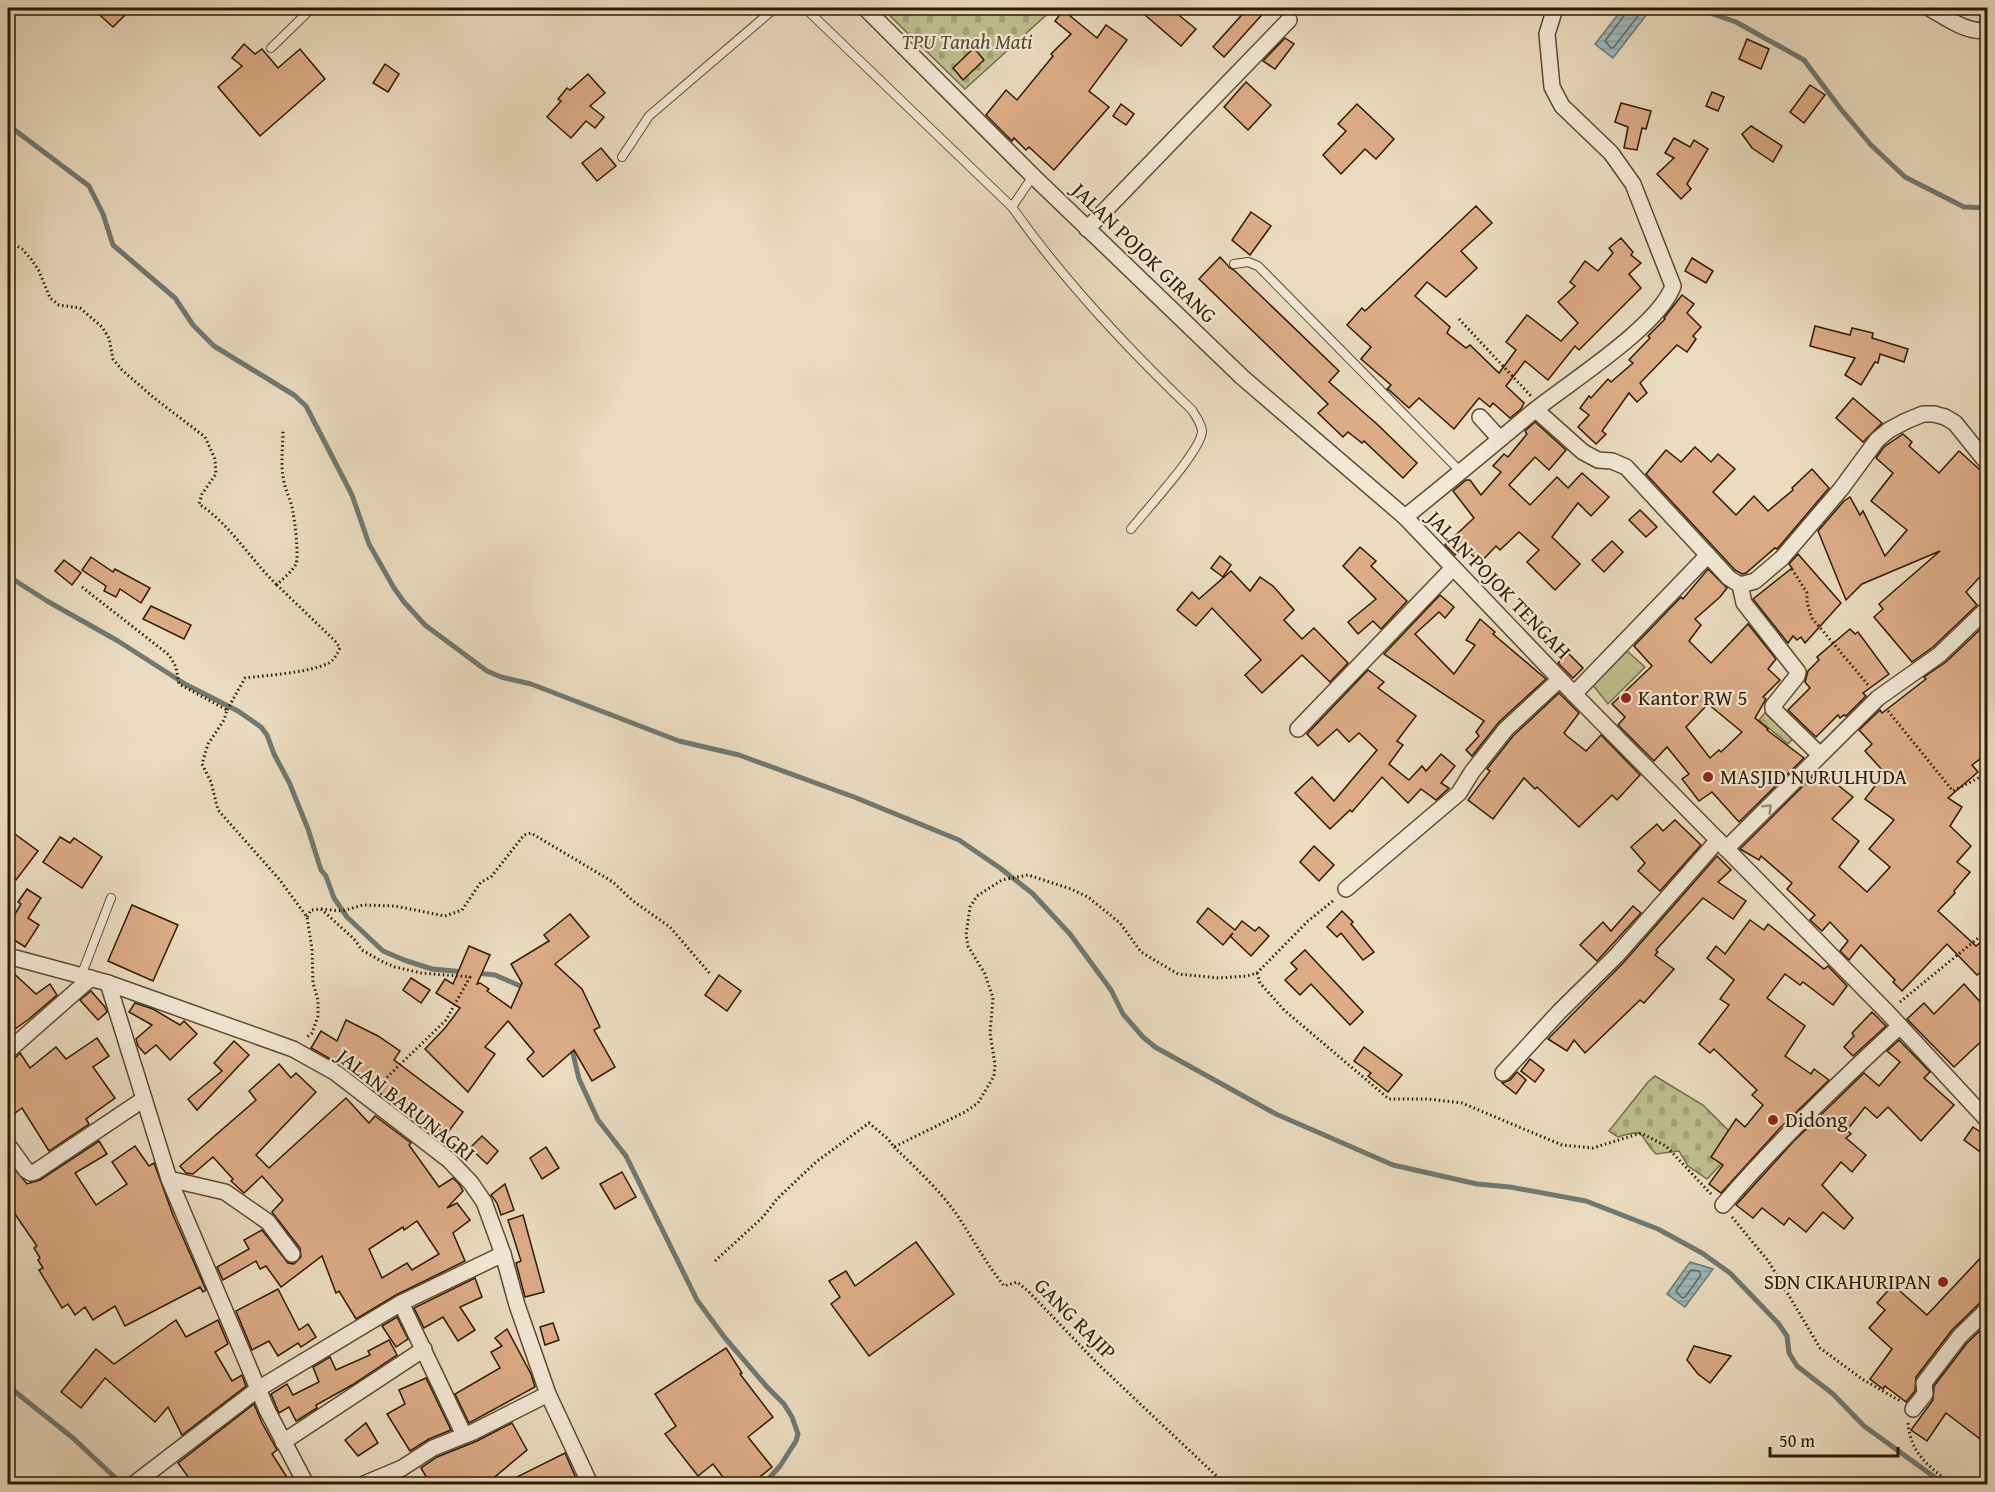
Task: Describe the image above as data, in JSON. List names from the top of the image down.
{
  "streets": {
    "street": ["JALAN POJOK GIRANG", "JALAN POJOK TENGAH", "JALAN BARUNAGRI"],
    "path": ["GANG RAJIP"]
  },
  "crossings": [
    ["JALAN POJOK GIRANG", "JALAN POJOK TENGAH"]
  ],
  "parks": ["TPU Tanah Mati"],
  "places": [
    "Kantor RW 5",
    "MASJID NURULHUDA",
    "Didong",
    "SDN CIKAHURIPAN"
  ],
  "scale_bar": "50 m"
}
